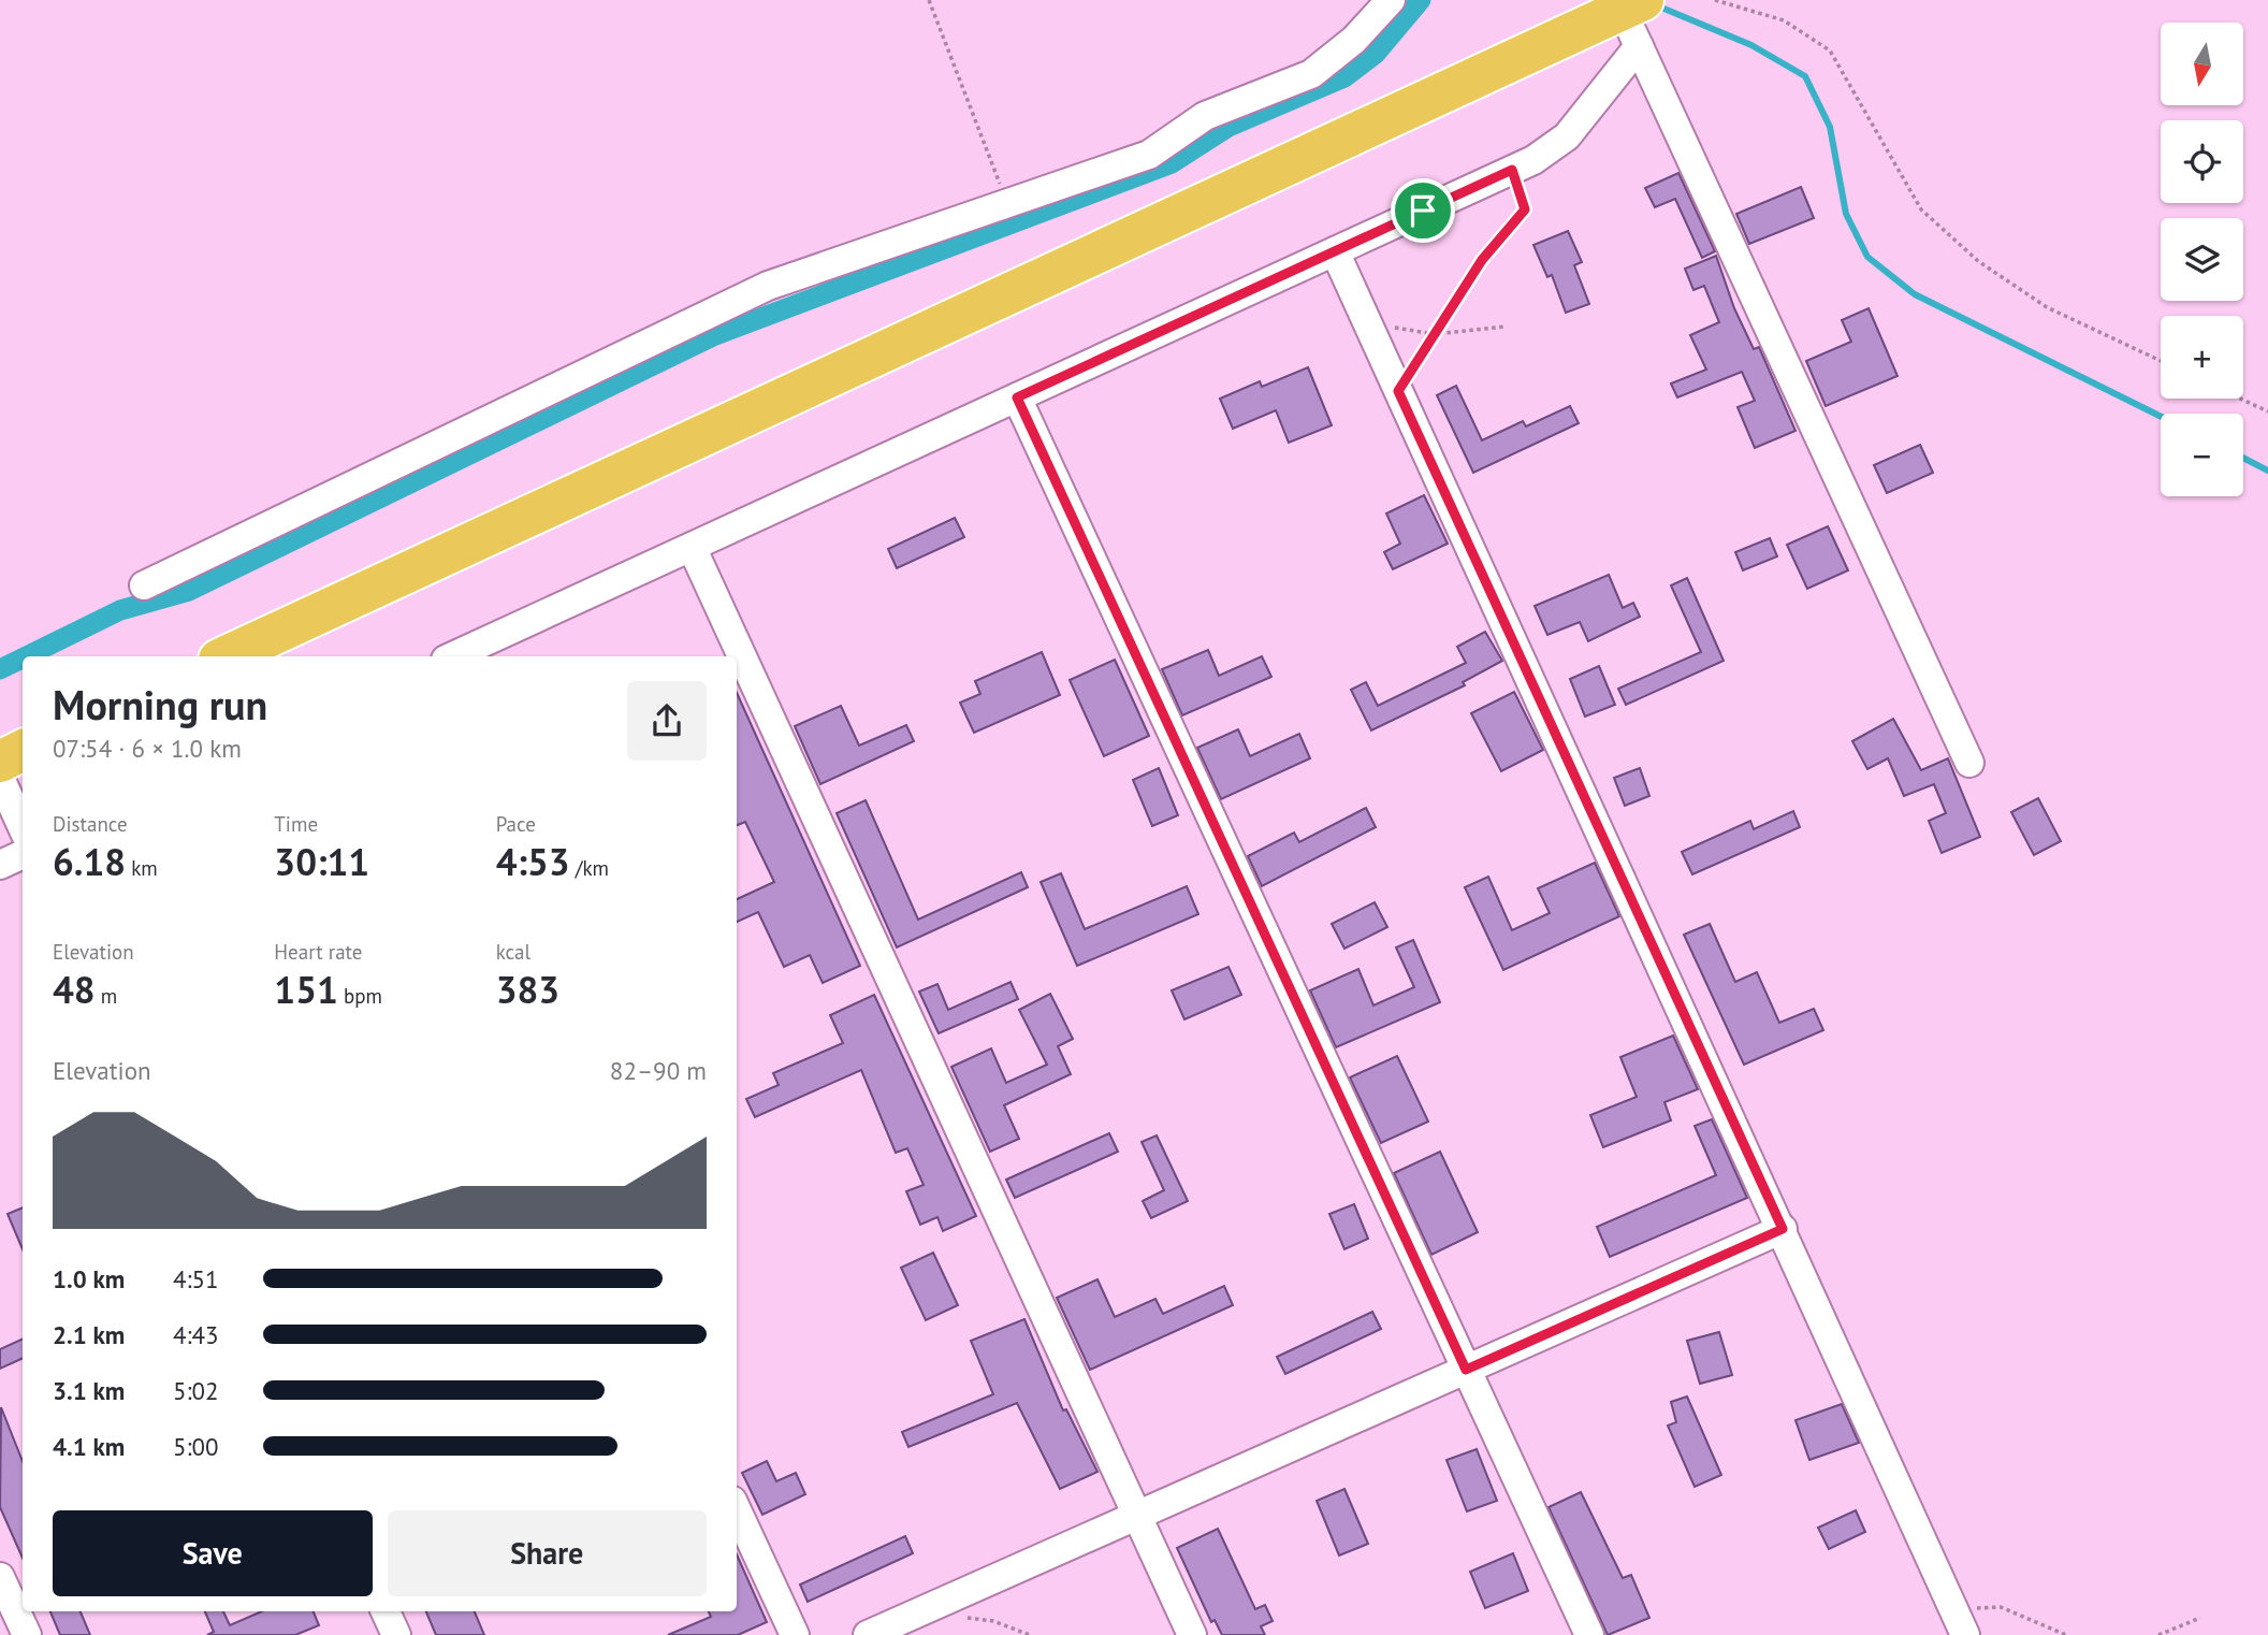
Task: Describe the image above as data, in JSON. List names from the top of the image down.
{
  "north": "bottom",
  "page": {
    "map_buttons": ["+", "−"],
    "heading": ["Morning run", "07:54 · 6 × 1.0 km"],
    "stats": [
      ["Distance", "6.18 km"],
      ["Time", "30:11"],
      ["Pace", "4:53 /km"],
      ["Elevation", "48 m"],
      ["Heart rate", "151 bpm"],
      ["kcal", "383"]
    ],
    "chart": ["Elevation", "82–90 m"],
    "list": [
      {
        "name": "1.0 km",
        "note": "4:51"
      },
      {
        "name": "2.1 km",
        "note": "4:43"
      },
      {
        "name": "3.1 km",
        "note": "5:02"
      },
      {
        "name": "4.1 km",
        "note": "5:00"
      }
    ],
    "buttons": ["Save", "Share"]
  }
}
